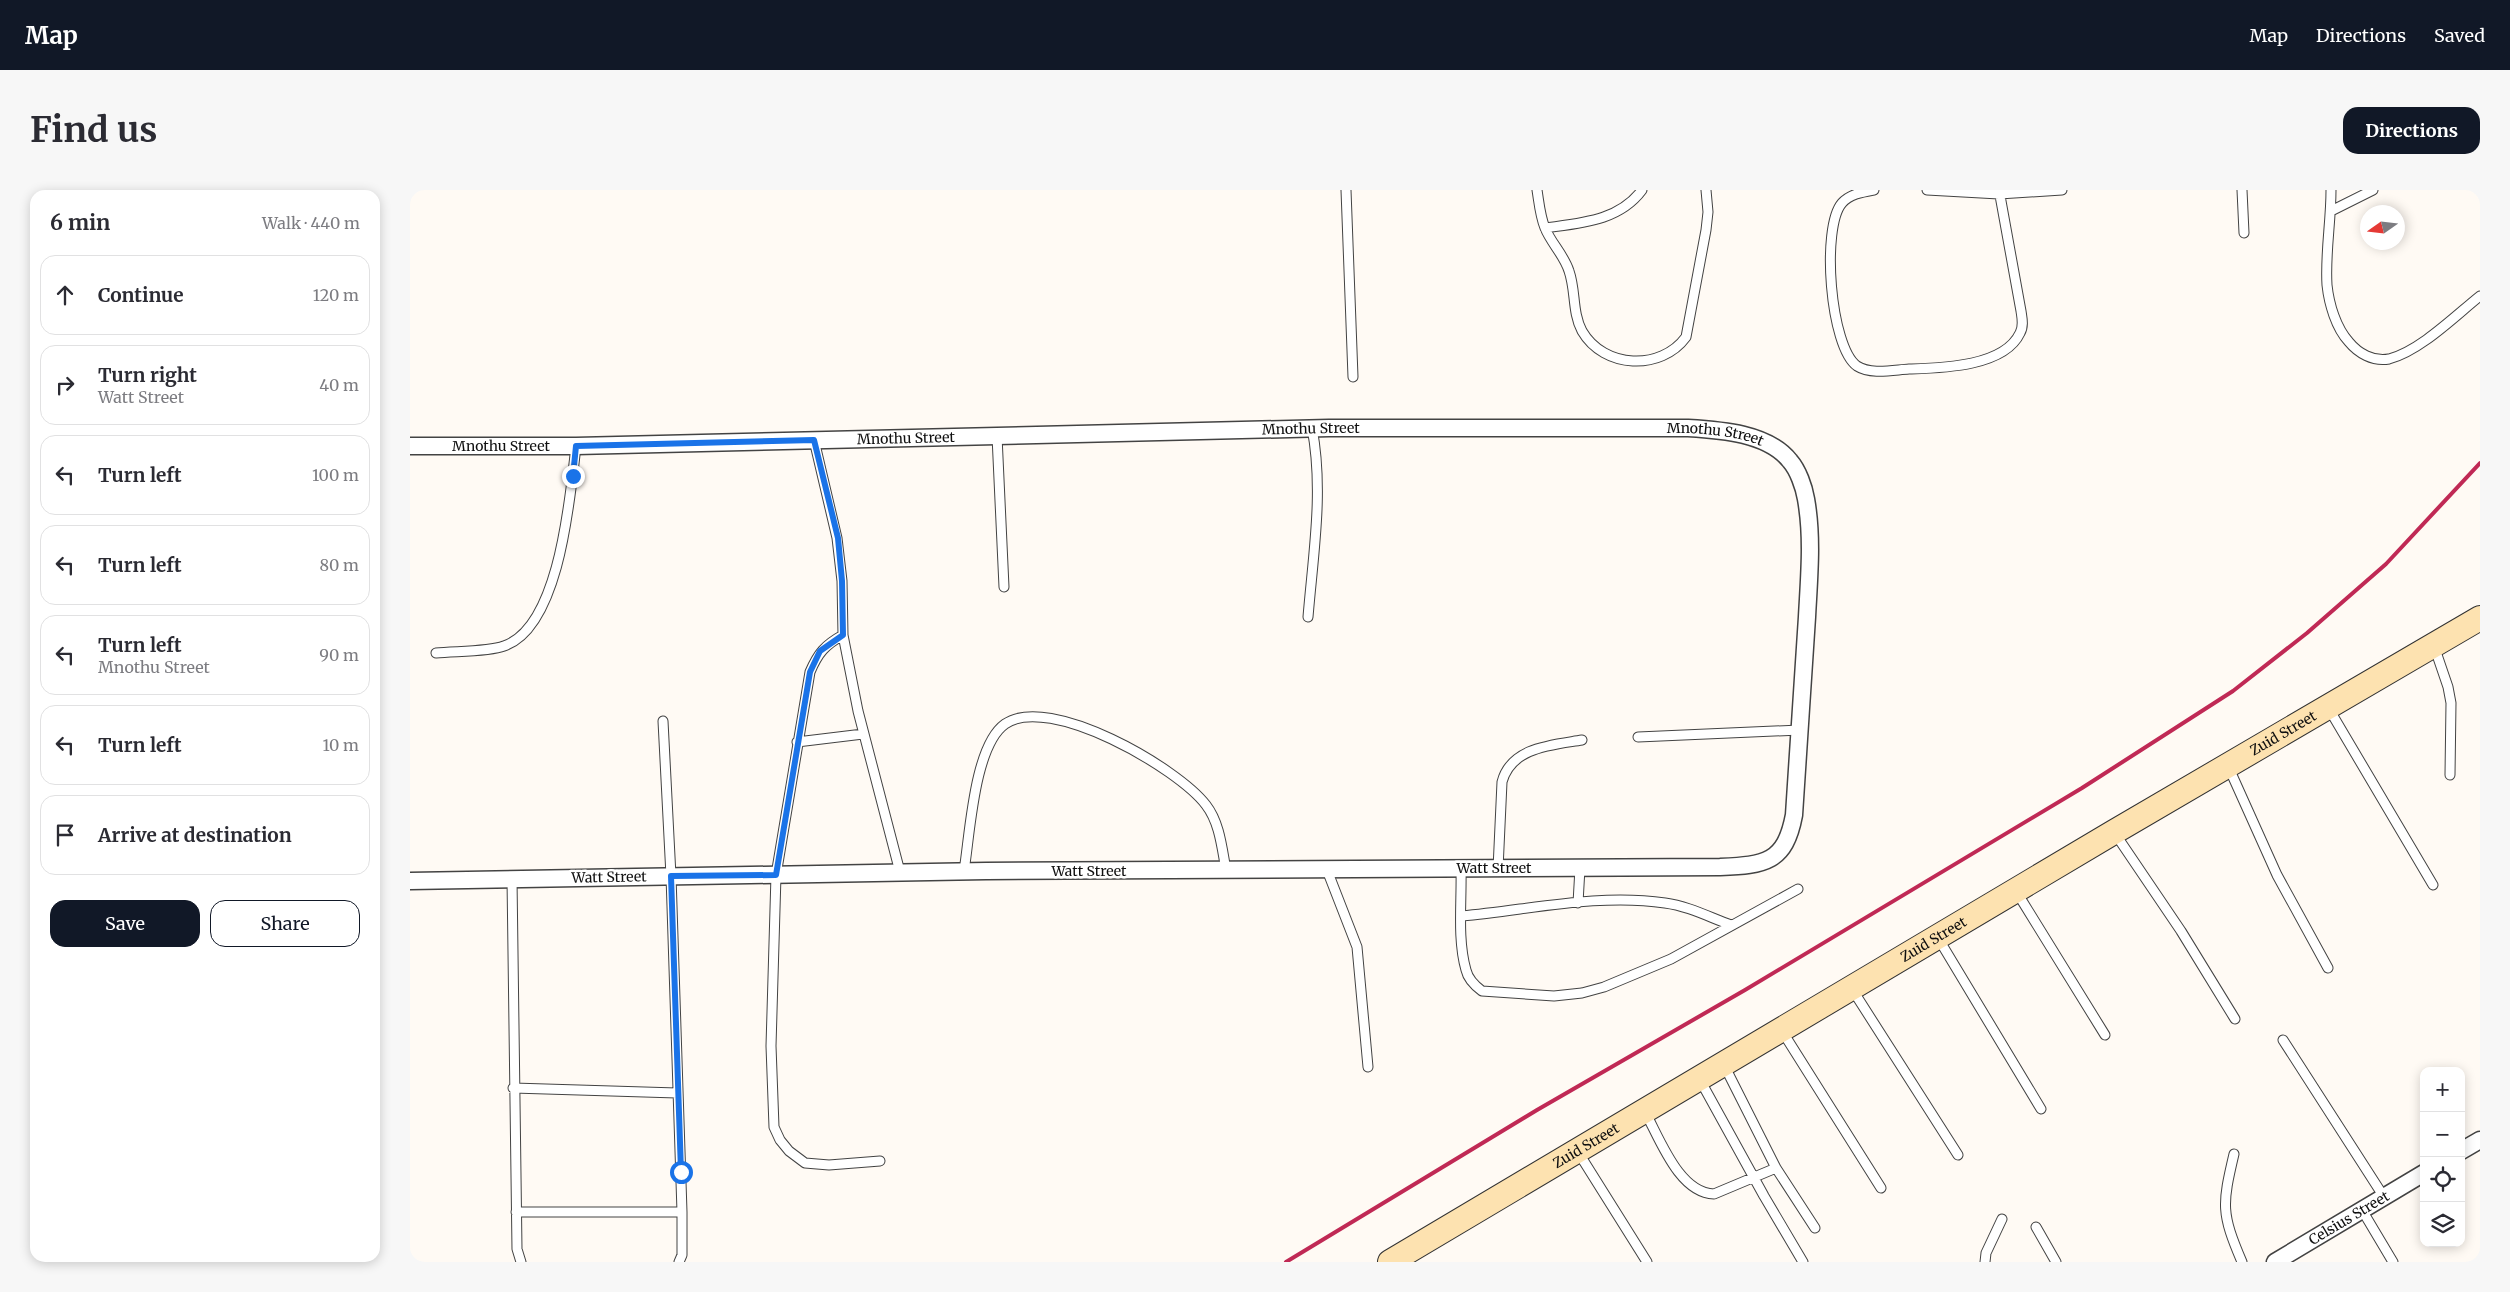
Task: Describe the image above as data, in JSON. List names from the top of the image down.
{
  "streets": {
    "street": [
      "Mnothu Street",
      "Zuid Street",
      "Watt Street",
      "Celsius Street"
    ]
  },
  "crossings": [
    ["Mnothu Street", "Watt Street"]
  ],
  "north": "left",
  "page": {
    "header": "Map",
    "nav": ["Map", "Directions", "Saved"],
    "buttons": [
      "Directions",
      ["Save", "Share"]
    ],
    "title": "Find us",
    "heading": ["6 min", "Walk · 440 m"],
    "list": [
      ["Continue", "120 m"],
      ["Turn right", "Watt Street", "40 m"],
      ["Turn left", "100 m"],
      ["Turn left", "80 m"],
      ["Turn left", "Mnothu Street", "90 m"],
      ["Turn left", "10 m"],
      "Arrive at destination"
    ],
    "map_buttons": ["+", "−"]
  }
}
